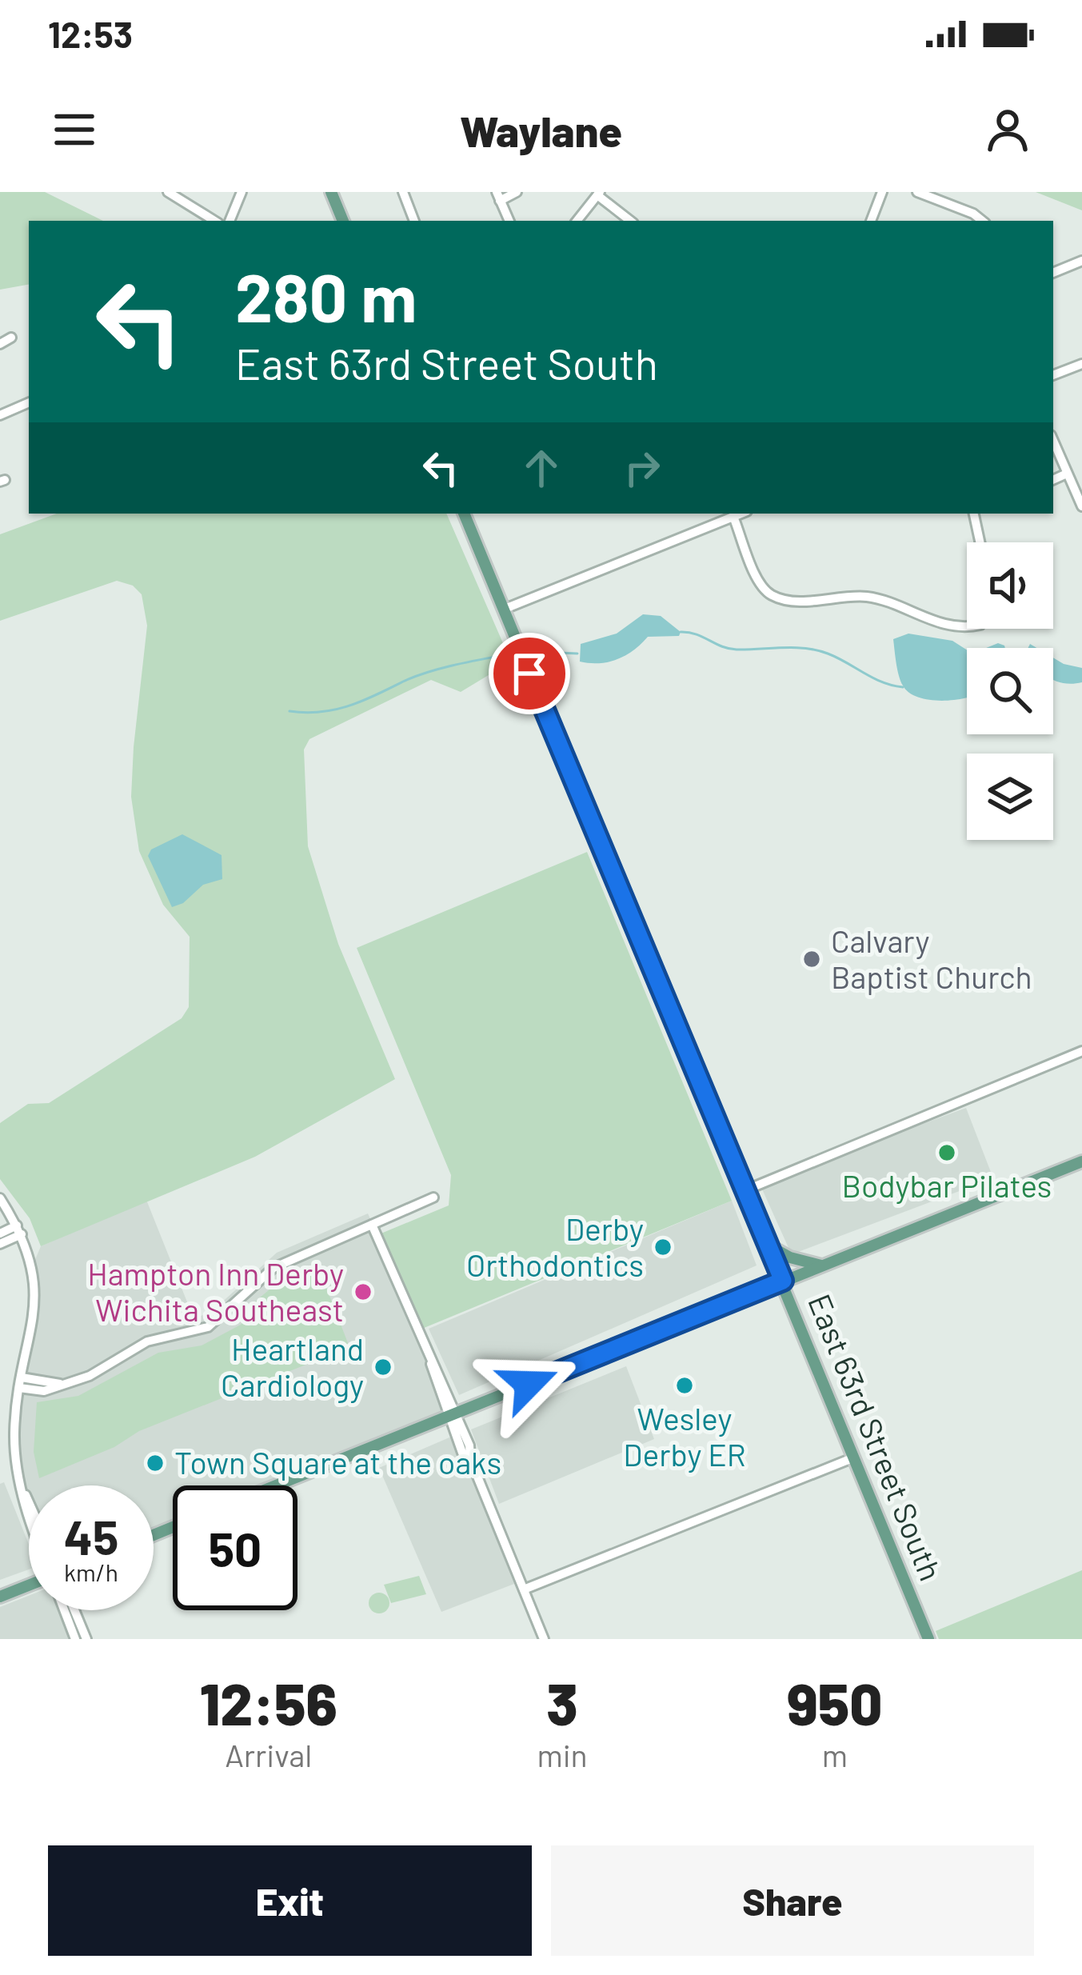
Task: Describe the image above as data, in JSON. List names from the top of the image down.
{
  "streets": {
    "main road": ["East 63rd Street South"]
  },
  "places": [
    "Calvary Baptist Church",
    "Bodybar Pilates",
    "Derby Orthodontics",
    "Hampton Inn Derby Wichita Southeast",
    "Heartland Cardiology",
    "Wesley Derby ER",
    "Town Square at the oaks"
  ],
  "page": {
    "status": "12:53",
    "header": "Waylane",
    "turn": ["280 m", "East 63rd Street South"],
    "speed": "45 km/h",
    "limit": "50",
    "eta": [
      "12:56",
      "Arrival",
      "3",
      "min",
      "950",
      "m"
    ],
    "buttons": ["Exit", "Share"]
  }
}
